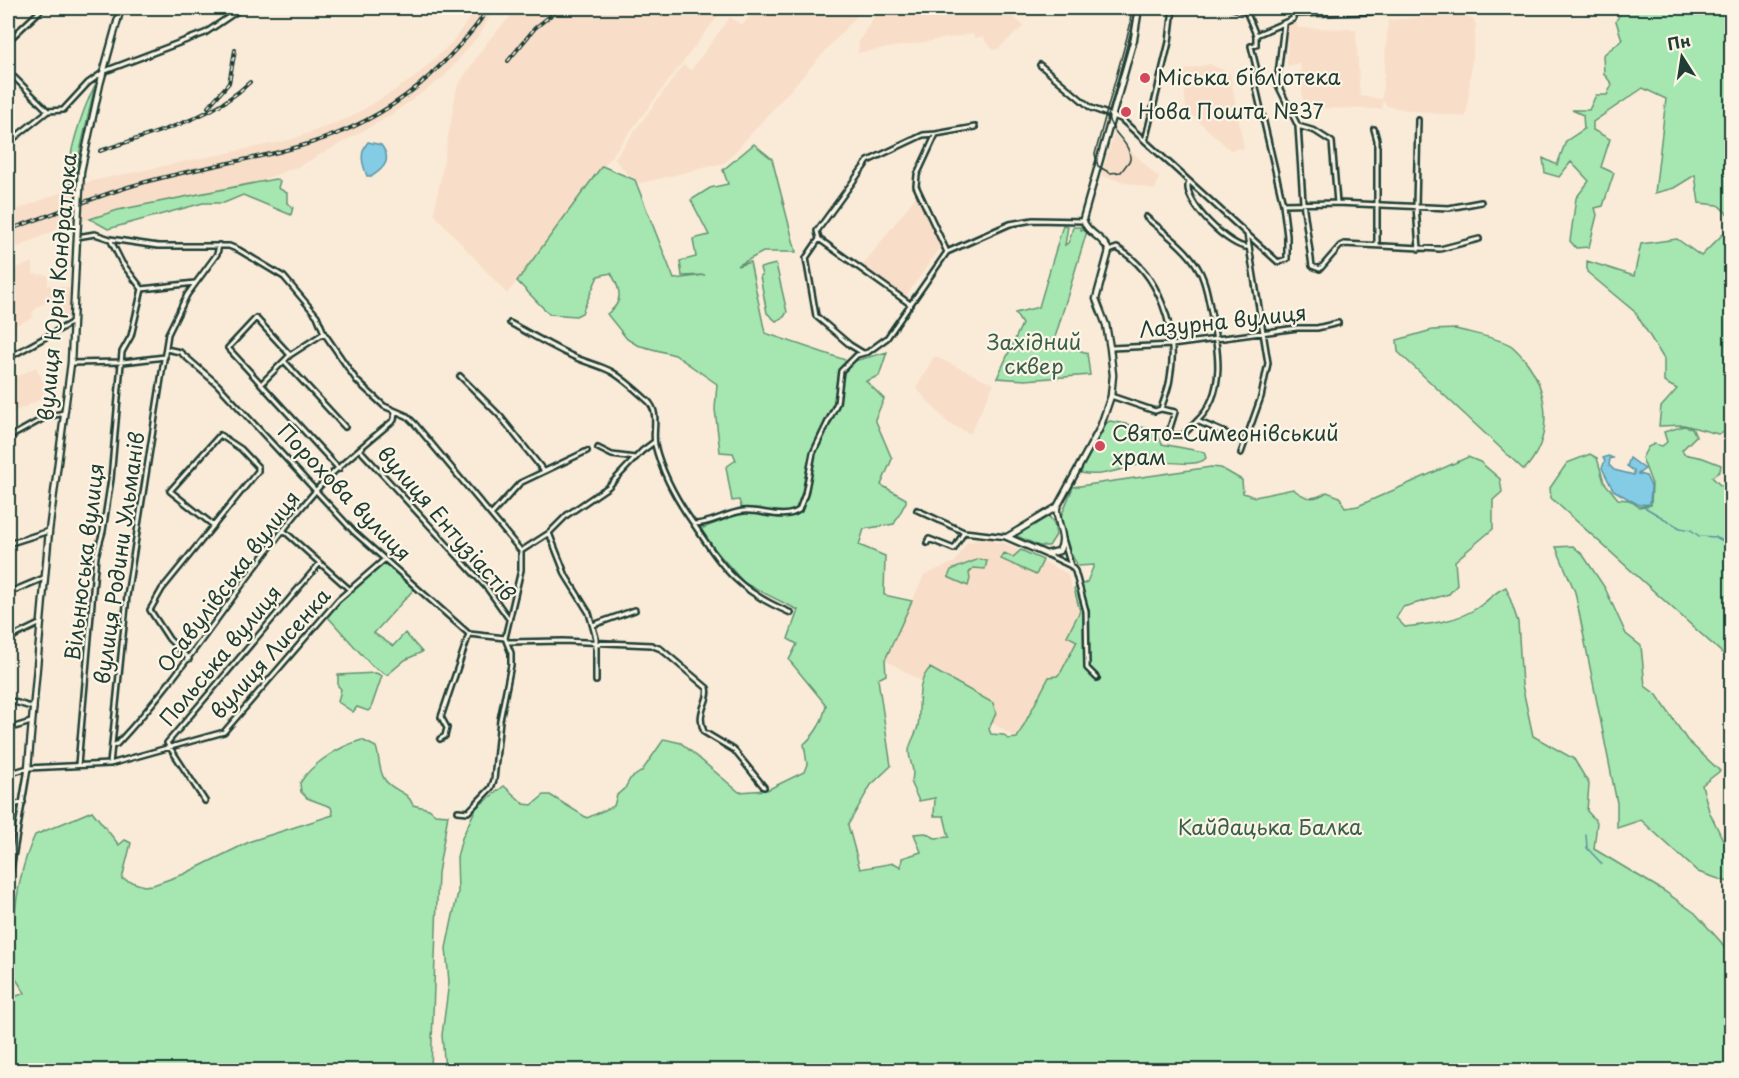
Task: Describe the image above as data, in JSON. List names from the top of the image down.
{
  "streets": {
    "street": [
      "вулиця Юрія Кондратюка",
      "Лазурна вулиця",
      "Порохова вулиця",
      "вулиця Ентузіастів",
      "вулиця Родини Ульманів",
      "Вільнюська вулиця",
      "Осавулівська вулиця",
      "вулиця Лисенка",
      "Польська вулиця"
    ]
  },
  "crossings": [
    ["вулиця Юрія Кондратюка", "вулиця Лисенка"],
    ["Порохова вулиця", "вулиця Родини Ульманів"],
    ["Порохова вулиця", "Осавулівська вулиця"],
    ["Порохова вулиця", "вулиця Лисенка"],
    ["вулиця Ентузіастів", "Осавулівська вулиця"],
    ["вулиця Родини Ульманів", "Осавулівська вулиця"],
    ["вулиця Родини Ульманів", "вулиця Лисенка"],
    ["Вільнюська вулиця", "вулиця Лисенка"],
    ["вулиця Лисенка", "Польська вулиця"]
  ],
  "parks": ["Західний сквер", "Кайдацька Балка"],
  "places": ["Міська бібліотека", "Нова Пошта №37", "Свято-Симеонівський храм"],
  "north": "top"
}
